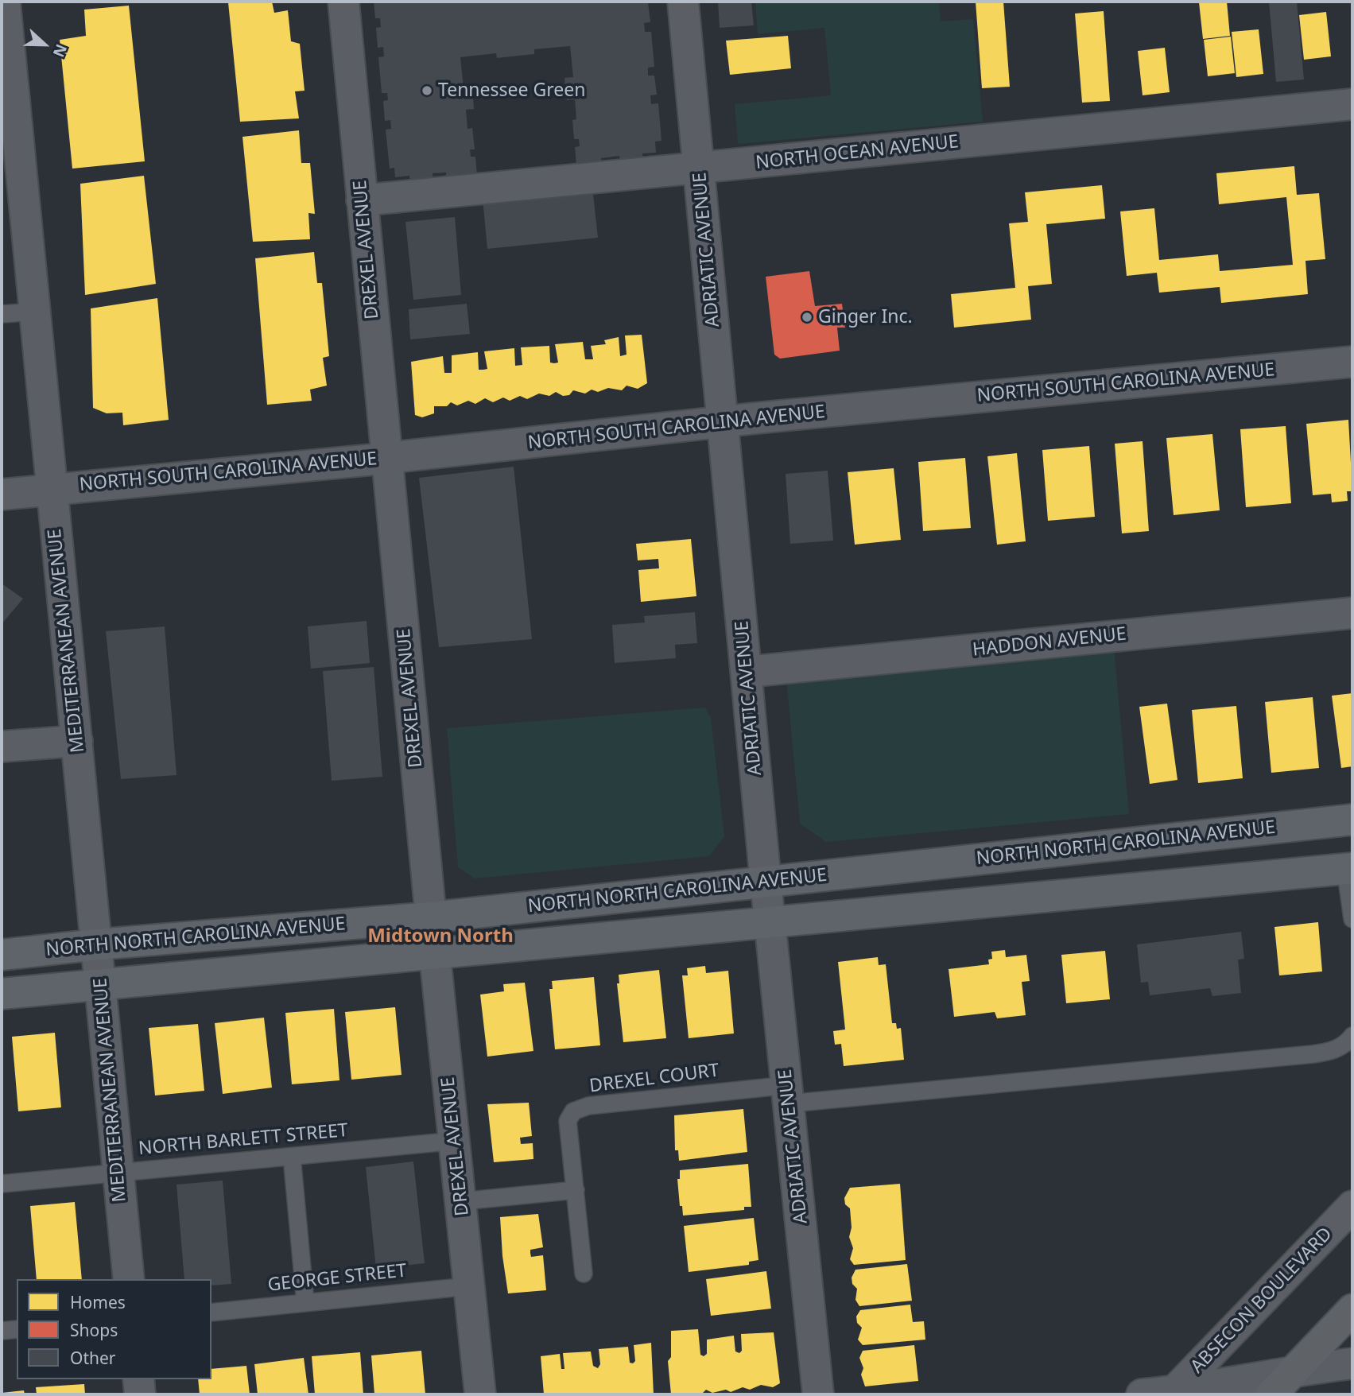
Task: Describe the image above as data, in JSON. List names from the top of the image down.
{
  "streets": {
    "street": [
      "NORTH OCEAN AVENUE",
      "DREXEL AVENUE",
      "ADRIATIC AVENUE",
      "NORTH SOUTH CAROLINA AVENUE",
      "MEDITERRANEAN AVENUE",
      "HADDON AVENUE",
      "NORTH NORTH CAROLINA AVENUE",
      "ABSECON BOULEVARD"
    ],
    "lane": ["DREXEL COURT", "NORTH BARLETT STREET", "GEORGE STREET"]
  },
  "crossings": [
    ["NORTH OCEAN AVENUE", "DREXEL AVENUE"],
    ["NORTH OCEAN AVENUE", "ADRIATIC AVENUE"],
    ["DREXEL AVENUE", "NORTH SOUTH CAROLINA AVENUE"],
    ["DREXEL AVENUE", "NORTH NORTH CAROLINA AVENUE"],
    ["DREXEL AVENUE", "NORTH BARLETT STREET"],
    ["DREXEL AVENUE", "GEORGE STREET"],
    ["ADRIATIC AVENUE", "NORTH SOUTH CAROLINA AVENUE"],
    ["ADRIATIC AVENUE", "HADDON AVENUE"],
    ["ADRIATIC AVENUE", "NORTH NORTH CAROLINA AVENUE"],
    ["ADRIATIC AVENUE", "DREXEL COURT"],
    ["NORTH SOUTH CAROLINA AVENUE", "MEDITERRANEAN AVENUE"],
    ["MEDITERRANEAN AVENUE", "NORTH NORTH CAROLINA AVENUE"],
    ["MEDITERRANEAN AVENUE", "NORTH BARLETT STREET"]
  ],
  "districts": ["Midtown North"],
  "places": ["Tennessee Green", "Ginger Inc."],
  "legend": ["Homes", "Shops", "Other"],
  "north": "right"
}
